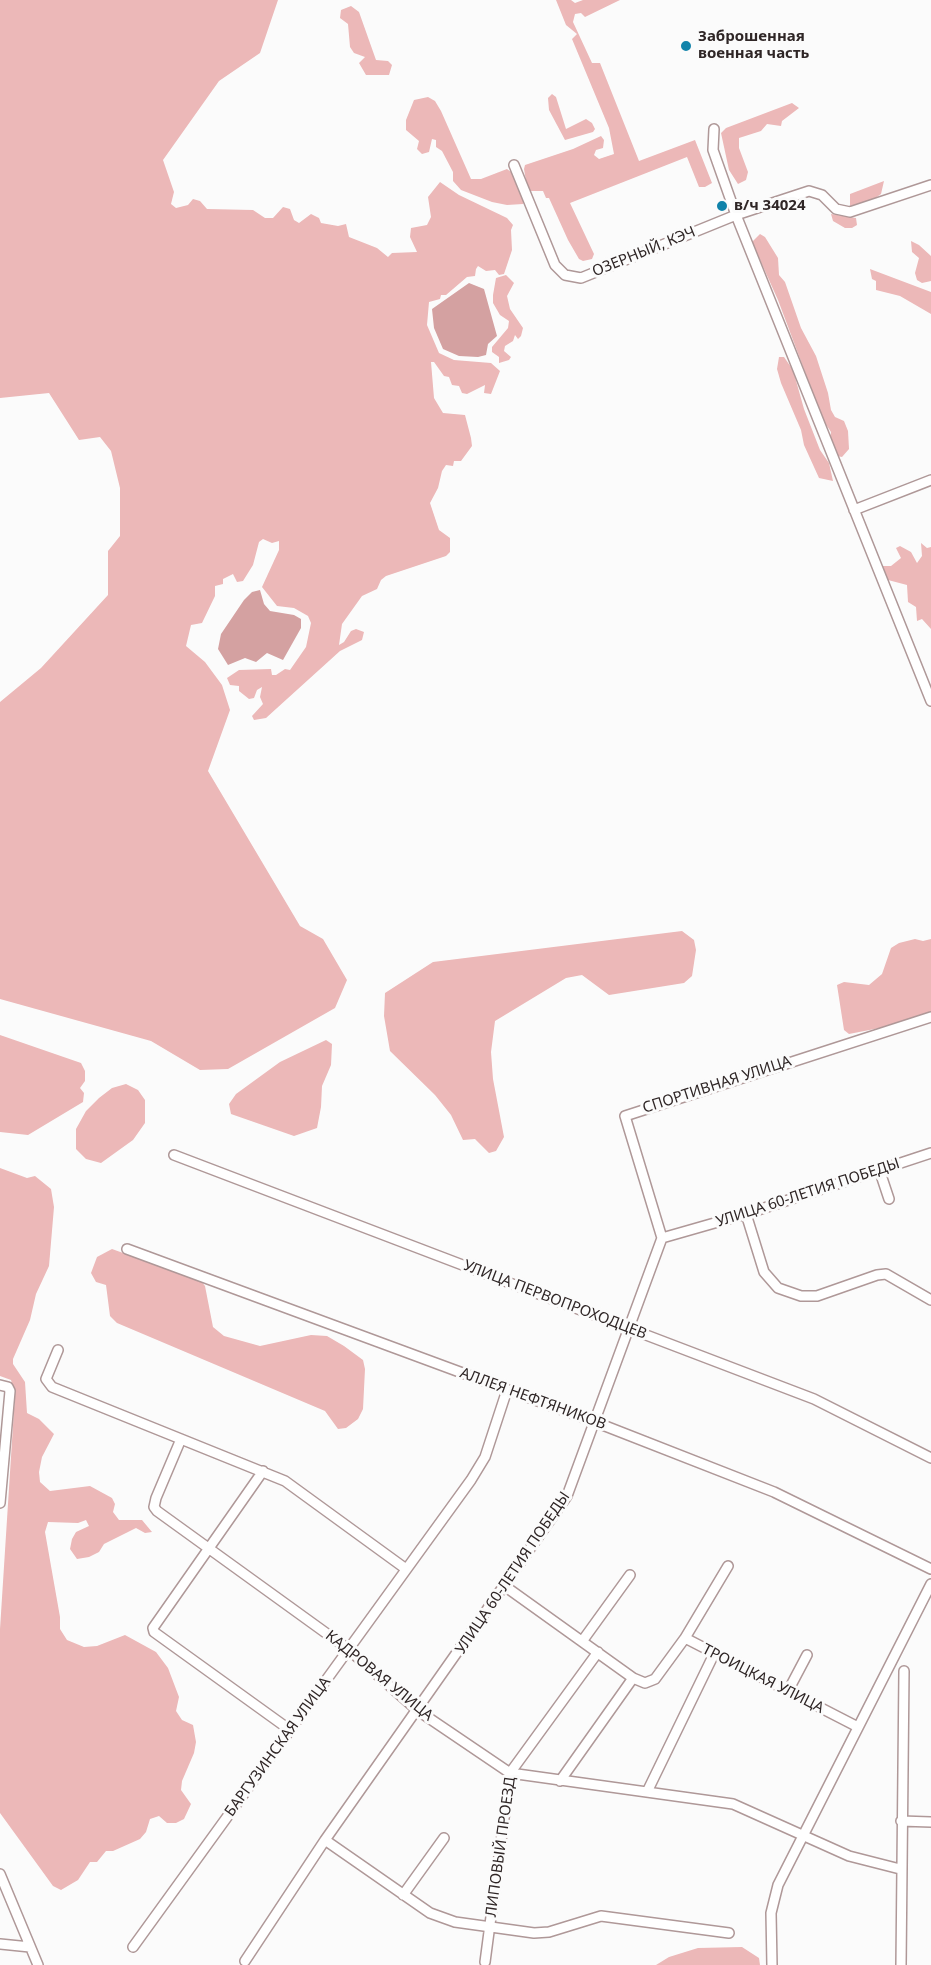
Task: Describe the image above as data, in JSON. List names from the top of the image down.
{
  "streets": {
    "street": [
      "ОЗЕРНЫЙ, КЭЧ",
      "СПОРТИВНАЯ УЛИЦА",
      "УЛИЦА 60-ЛЕТИЯ ПОБЕДЫ",
      "УЛИЦА ПЕРВОПРОХОДЦЕВ",
      "АЛЛЕЯ НЕФТЯНИКОВ",
      "КАДРОВАЯ УЛИЦА",
      "ТРОИЦКАЯ УЛИЦА",
      "БАРГУЗИНСКАЯ УЛИЦА",
      "ЛИПОВЫЙ ПРОЕЗД"
    ]
  },
  "crossings": [
    ["СПОРТИВНАЯ УЛИЦА", "УЛИЦА 60-ЛЕТИЯ ПОБЕДЫ"],
    ["УЛИЦА 60-ЛЕТИЯ ПОБЕДЫ", "УЛИЦА ПЕРВОПРОХОДЦЕВ"],
    ["УЛИЦА 60-ЛЕТИЯ ПОБЕДЫ", "АЛЛЕЯ НЕФТЯНИКОВ"],
    ["УЛИЦА 60-ЛЕТИЯ ПОБЕДЫ", "КАДРОВАЯ УЛИЦА"],
    ["АЛЛЕЯ НЕФТЯНИКОВ", "БАРГУЗИНСКАЯ УЛИЦА"],
    ["КАДРОВАЯ УЛИЦА", "БАРГУЗИНСКАЯ УЛИЦА"],
    ["КАДРОВАЯ УЛИЦА", "ЛИПОВЫЙ ПРОЕЗД"]
  ],
  "places": ["Заброшенная военная часть", "в/ч 34024"]
}
